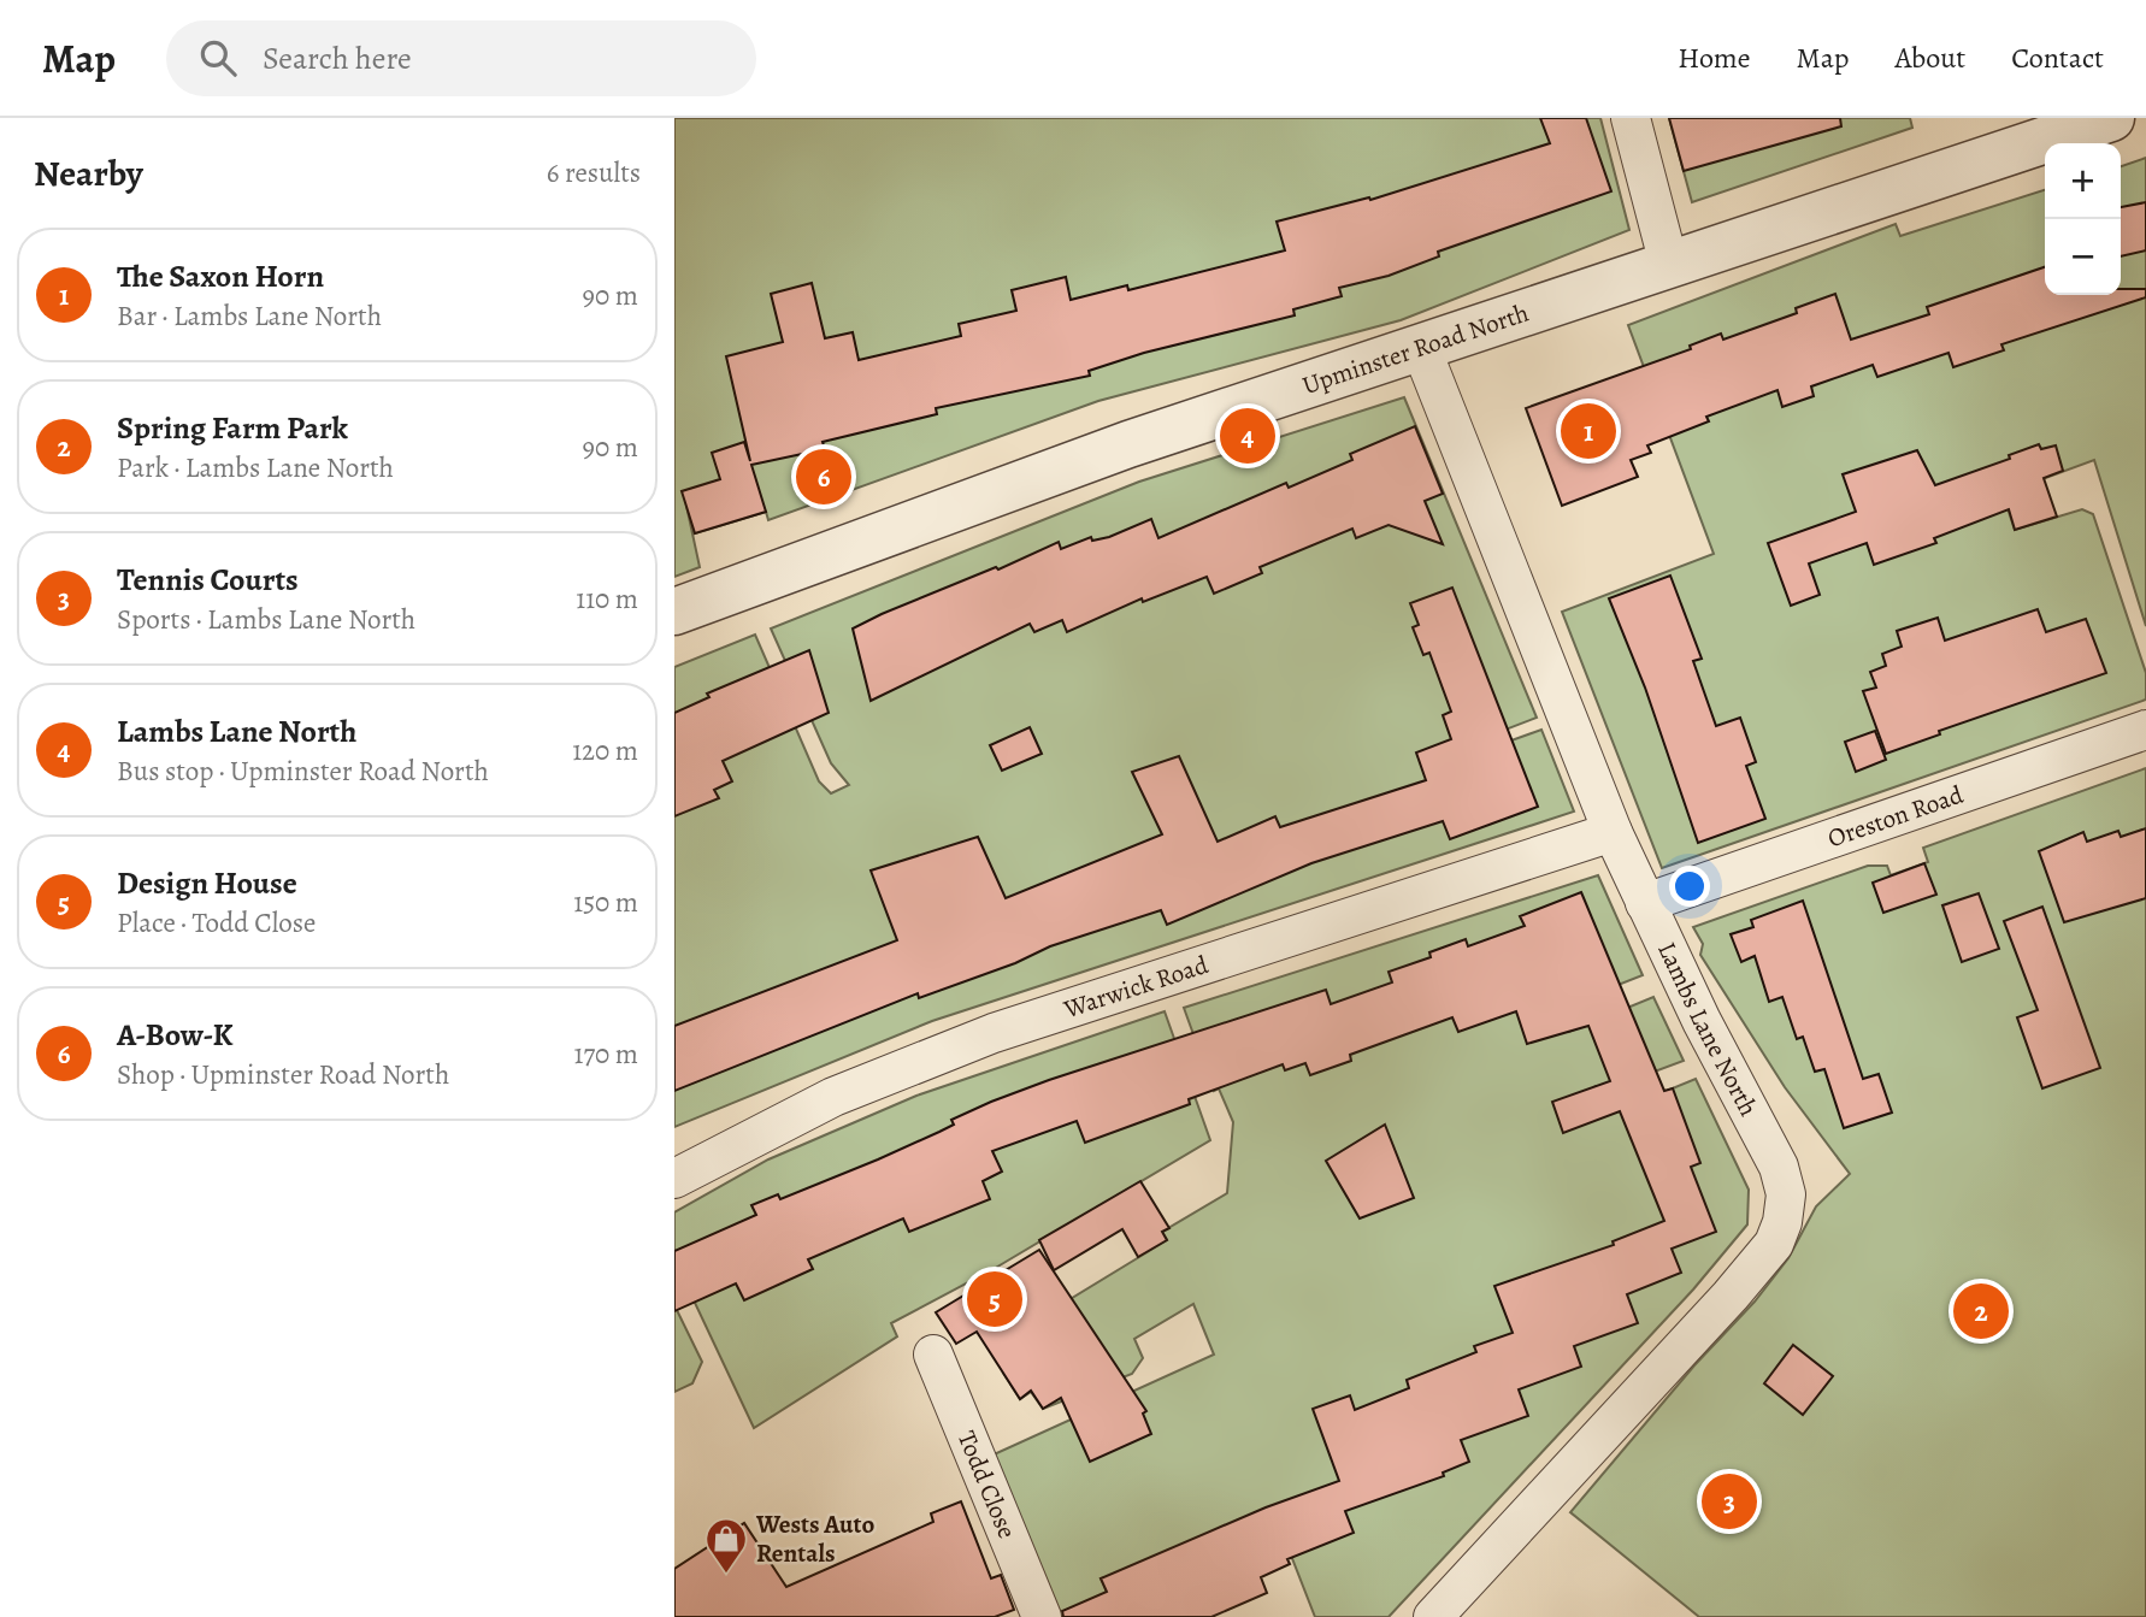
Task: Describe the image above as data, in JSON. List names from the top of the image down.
{
  "streets": {
    "street": [
      "Upminster Road North",
      "Oreston Road",
      "Warwick Road",
      "Lambs Lane North",
      "Todd Close"
    ]
  },
  "crossings": [
    ["Upminster Road North", "Lambs Lane North"],
    ["Oreston Road", "Lambs Lane North"],
    ["Warwick Road", "Lambs Lane North"]
  ],
  "places": {
    "shop": ["Wests Auto Rentals"]
  },
  "page": {
    "header": "Map",
    "search": "Search here",
    "nav": [
      "Home",
      "Map",
      "About",
      "Contact"
    ],
    "heading": ["Nearby", "6 results"],
    "map_buttons": ["+", "−"],
    "list": [
      {
        "mark": "1",
        "name": "The Saxon Horn",
        "note": "Bar · Lambs Lane North",
        "value": "90 m"
      },
      {
        "mark": "2",
        "name": "Spring Farm Park",
        "note": "Park · Lambs Lane North",
        "value": "90 m"
      },
      {
        "mark": "3",
        "name": "Tennis Courts",
        "note": "Sports · Lambs Lane North",
        "value": "110 m"
      },
      {
        "mark": "4",
        "name": "Lambs Lane North",
        "note": "Bus stop · Upminster Road North",
        "value": "120 m"
      },
      {
        "mark": "5",
        "name": "Design House",
        "note": "Place · Todd Close",
        "value": "150 m"
      },
      {
        "mark": "6",
        "name": "A-Bow-K",
        "note": "Shop · Upminster Road North",
        "value": "170 m"
      }
    ],
    "pins": [
      "1",
      "4",
      "6",
      "5",
      "2",
      "3"
    ]
  }
}
